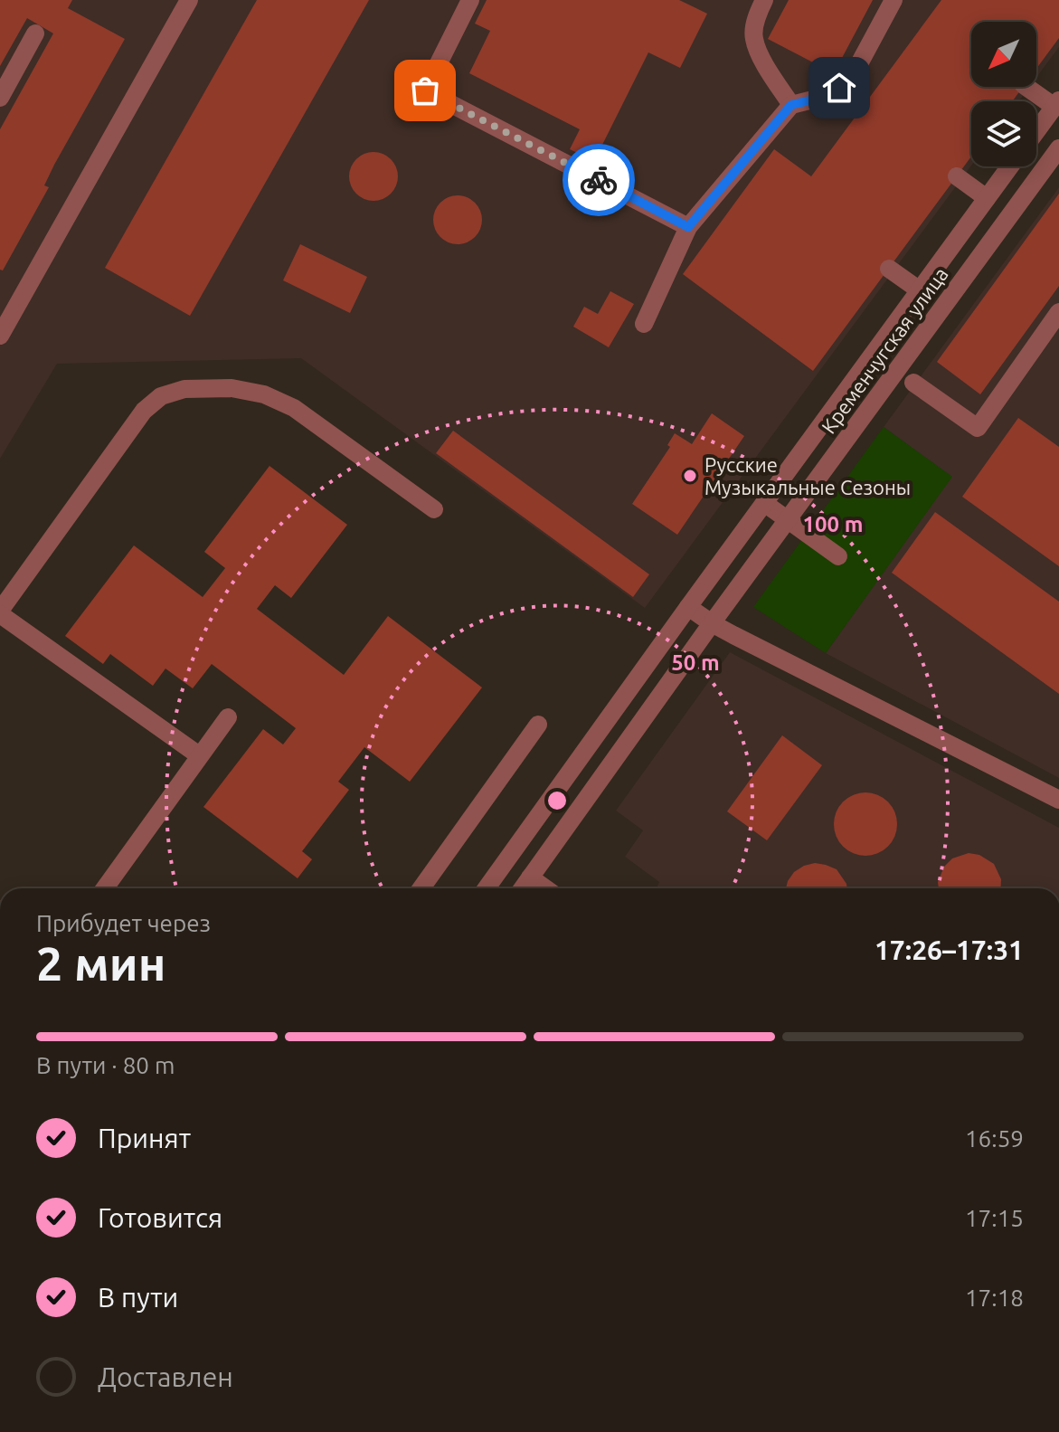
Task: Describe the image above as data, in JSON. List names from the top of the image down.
{
  "streets": {
    "street": ["Кременчугская улица"]
  },
  "places": ["Русские Музыкальные Сезоны"],
  "north": "bottom left",
  "page": {
    "heading": ["2 мин", "Прибудет через", "17:26–17:31"],
    "bar": "В пути · 80 m",
    "list": [
      ["Принят", "16:59"],
      ["Готовится", "17:15"],
      ["В пути", "17:18"],
      "Доставлен"
    ]
  },
  "rings": ["100 m", "50 m"]
}
